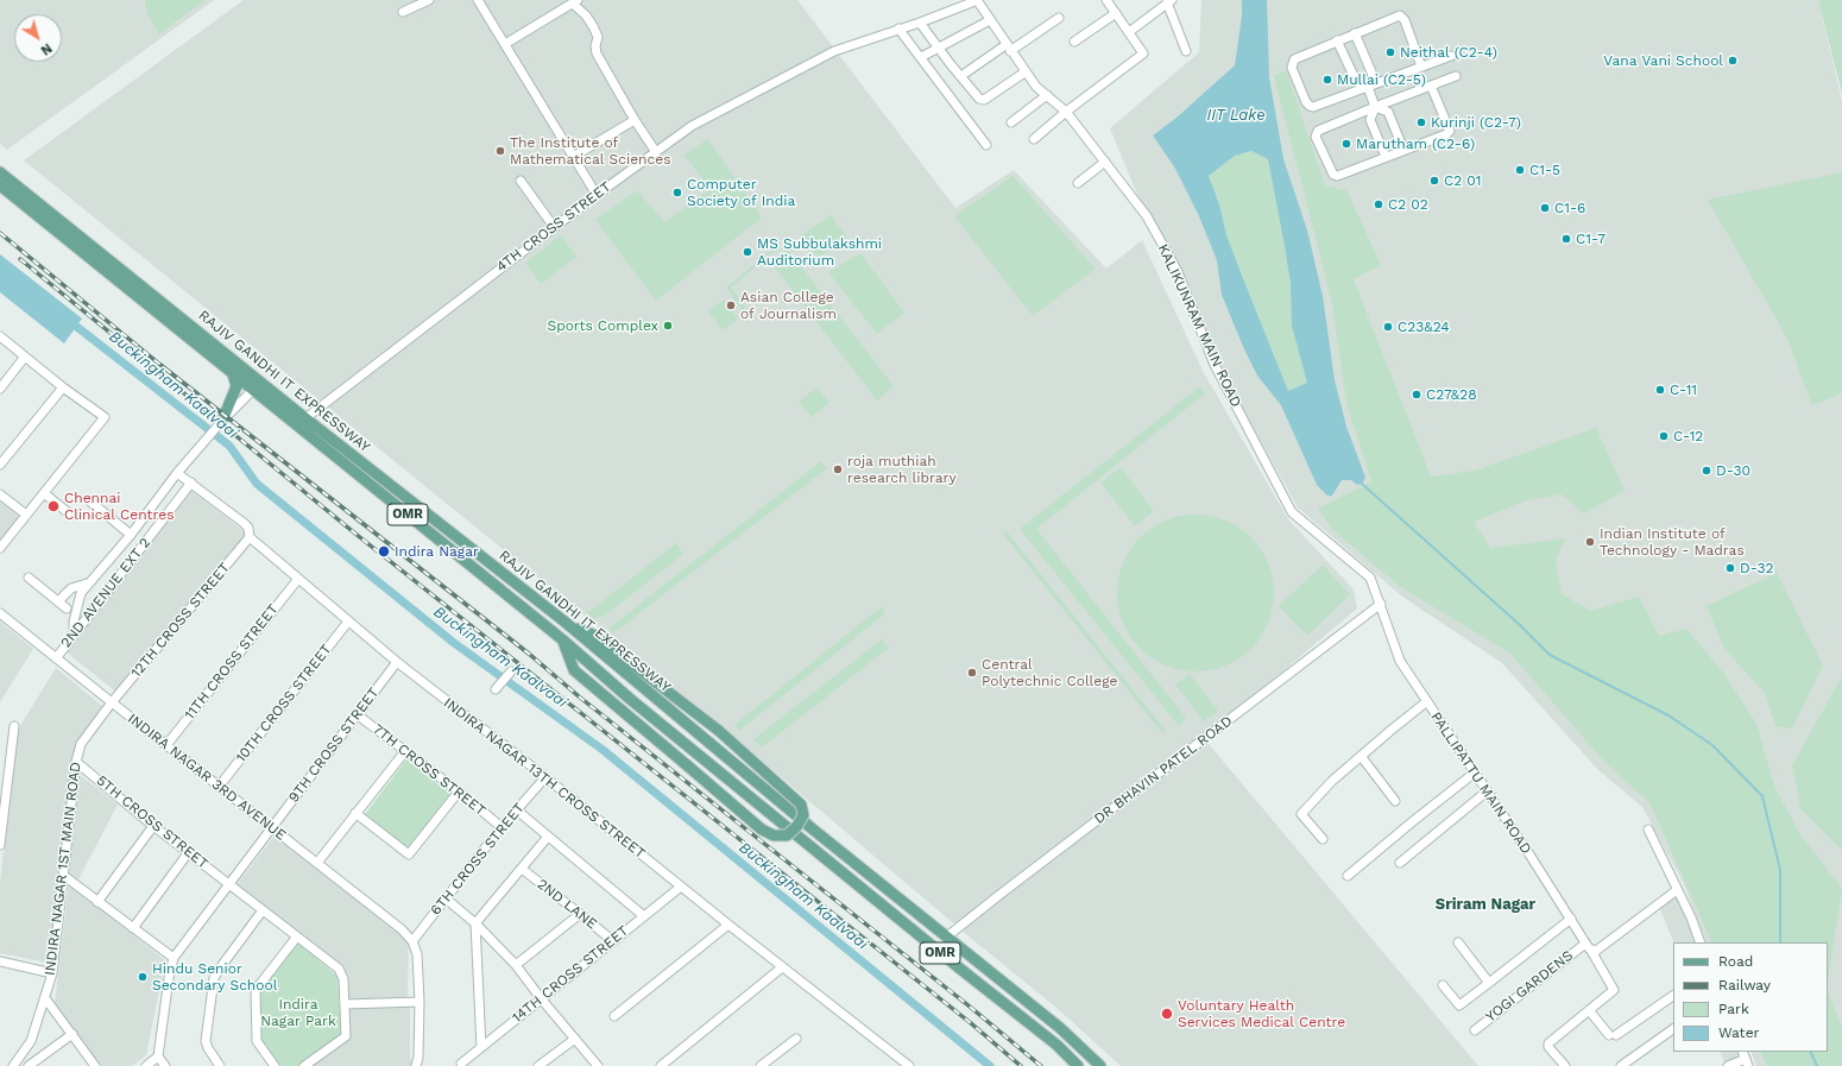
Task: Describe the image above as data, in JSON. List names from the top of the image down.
{
  "streets": {
    "main road": ["RAJIV GANDHI IT EXPRESSWAY", "OMR"],
    "street": [
      "4TH CROSS STREET",
      "KALIKUNRAM MAIN ROAD",
      "2ND AVENUE EXT 2",
      "12TH CROSS STREET",
      "11TH CROSS STREET",
      "10TH CROSS STREET",
      "9TH CROSS STREET",
      "7TH CROSS STREET",
      "DR BHAVIN PATEL ROAD",
      "INDIRA NAGAR 3RD AVENUE",
      "INDIRA NAGAR 13TH CROSS STREET",
      "PALLIPATTU MAIN ROAD",
      "5TH CROSS STREET",
      "6TH CROSS STREET",
      "INDIRA NAGAR 1ST MAIN ROAD",
      "2ND LANE",
      "14TH CROSS STREET",
      "YOGI GARDENS"
    ]
  },
  "crossings": [
    ["4TH CROSS STREET", "KALIKUNRAM MAIN ROAD"],
    ["4TH CROSS STREET", "RAJIV GANDHI IT EXPRESSWAY"],
    ["KALIKUNRAM MAIN ROAD", "DR BHAVIN PATEL ROAD"],
    ["KALIKUNRAM MAIN ROAD", "PALLIPATTU MAIN ROAD"],
    ["RAJIV GANDHI IT EXPRESSWAY", "DR BHAVIN PATEL ROAD"],
    ["2ND AVENUE EXT 2", "INDIRA NAGAR 3RD AVENUE"],
    ["2ND AVENUE EXT 2", "INDIRA NAGAR 13TH CROSS STREET"],
    ["12TH CROSS STREET", "INDIRA NAGAR 3RD AVENUE"],
    ["12TH CROSS STREET", "INDIRA NAGAR 13TH CROSS STREET"],
    ["12TH CROSS STREET", "INDIRA NAGAR 1ST MAIN ROAD"],
    ["11TH CROSS STREET", "INDIRA NAGAR 3RD AVENUE"],
    ["11TH CROSS STREET", "INDIRA NAGAR 13TH CROSS STREET"],
    ["10TH CROSS STREET", "INDIRA NAGAR 3RD AVENUE"],
    ["10TH CROSS STREET", "INDIRA NAGAR 13TH CROSS STREET"],
    ["9TH CROSS STREET", "7TH CROSS STREET"],
    ["9TH CROSS STREET", "INDIRA NAGAR 3RD AVENUE"],
    ["9TH CROSS STREET", "INDIRA NAGAR 13TH CROSS STREET"],
    ["9TH CROSS STREET", "5TH CROSS STREET"],
    ["7TH CROSS STREET", "6TH CROSS STREET"],
    ["DR BHAVIN PATEL ROAD", "PALLIPATTU MAIN ROAD"],
    ["INDIRA NAGAR 3RD AVENUE", "6TH CROSS STREET"],
    ["INDIRA NAGAR 3RD AVENUE", "INDIRA NAGAR 1ST MAIN ROAD"],
    ["INDIRA NAGAR 13TH CROSS STREET", "6TH CROSS STREET"],
    ["INDIRA NAGAR 13TH CROSS STREET", "14TH CROSS STREET"],
    ["PALLIPATTU MAIN ROAD", "YOGI GARDENS"],
    ["5TH CROSS STREET", "INDIRA NAGAR 1ST MAIN ROAD"],
    ["2ND LANE", "14TH CROSS STREET"]
  ],
  "districts": ["Sriram Nagar"],
  "water": ["IIT Lake", "Buckingham Kaalvaai"],
  "parks": ["Indira Nagar Park"],
  "places": [
    "Neithal (C2-4)",
    "Vana Vani School",
    "Mullai (C2-5)",
    "Kurinji (C2-7)",
    "Marutham (C2-6)",
    "The Institute of Mathematical Sciences",
    "C1-5",
    "C2 01",
    "Computer Society of India",
    "C2 02",
    "C1-6",
    "C1-7",
    "MS Subbulakshmi Auditorium",
    "Asian College of Journalism",
    "Sports Complex",
    "C23&24",
    "C-11",
    "C27&28",
    "C-12",
    "roja muthiah research library",
    "D-30",
    "Chennai Clinical Centres",
    "Indian Institute of Technology - Madras",
    "Indira Nagar",
    "D-32",
    "Central Polytechnic College",
    "Hindu Senior Secondary School",
    "Voluntary Health Services Medical Centre"
  ],
  "legend": [
    "Road",
    "Railway",
    "Park",
    "Water"
  ],
  "north": "bottom right"
}
